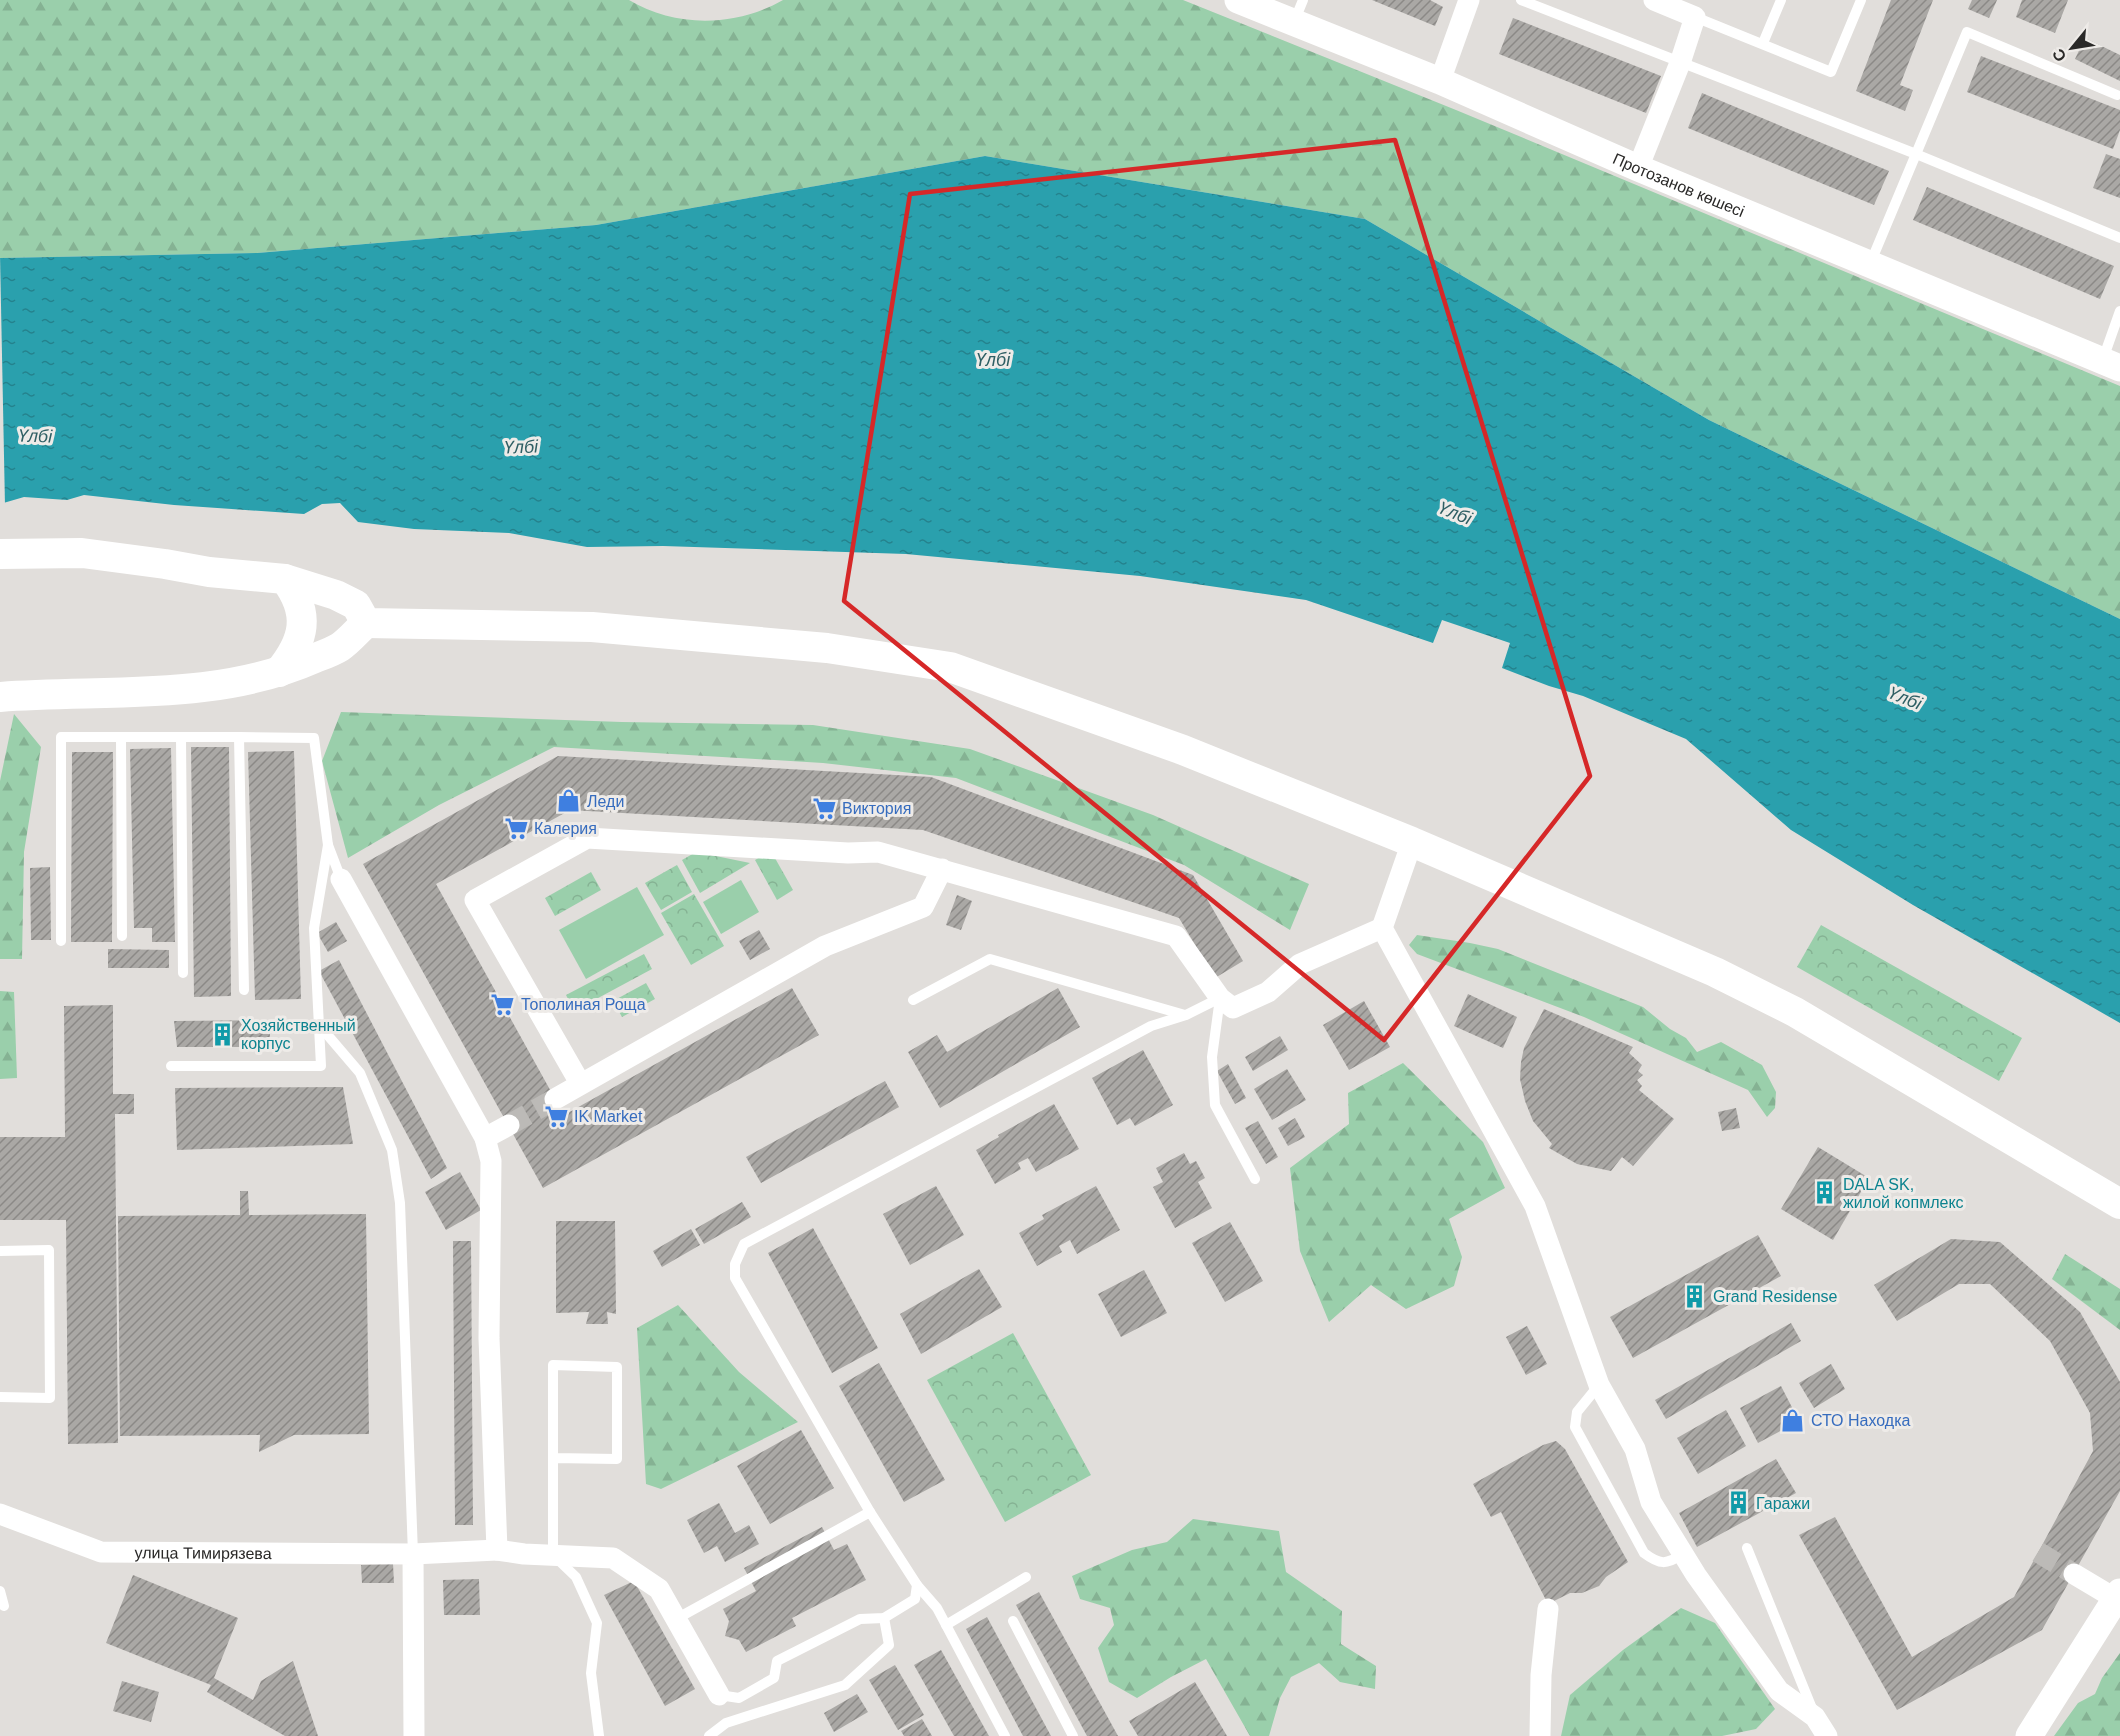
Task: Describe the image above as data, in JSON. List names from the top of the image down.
{
  "streets": {
    "street": ["Протозанов көшесі", "улица Тимирязева"]
  },
  "water": ["Үлбі"],
  "places": {
    "shop": ["Леди", "СТО Находка"],
    "supermarket": [
      "Виктория",
      "Калерия",
      "Тополиная Роща",
      "IK Market"
    ],
    "building": [
      "Хозяйственный корпус",
      "DALA SK, жилой копмлекс",
      "Grand Residense",
      "Гаражи"
    ]
  },
  "north": "bottom left"
}
